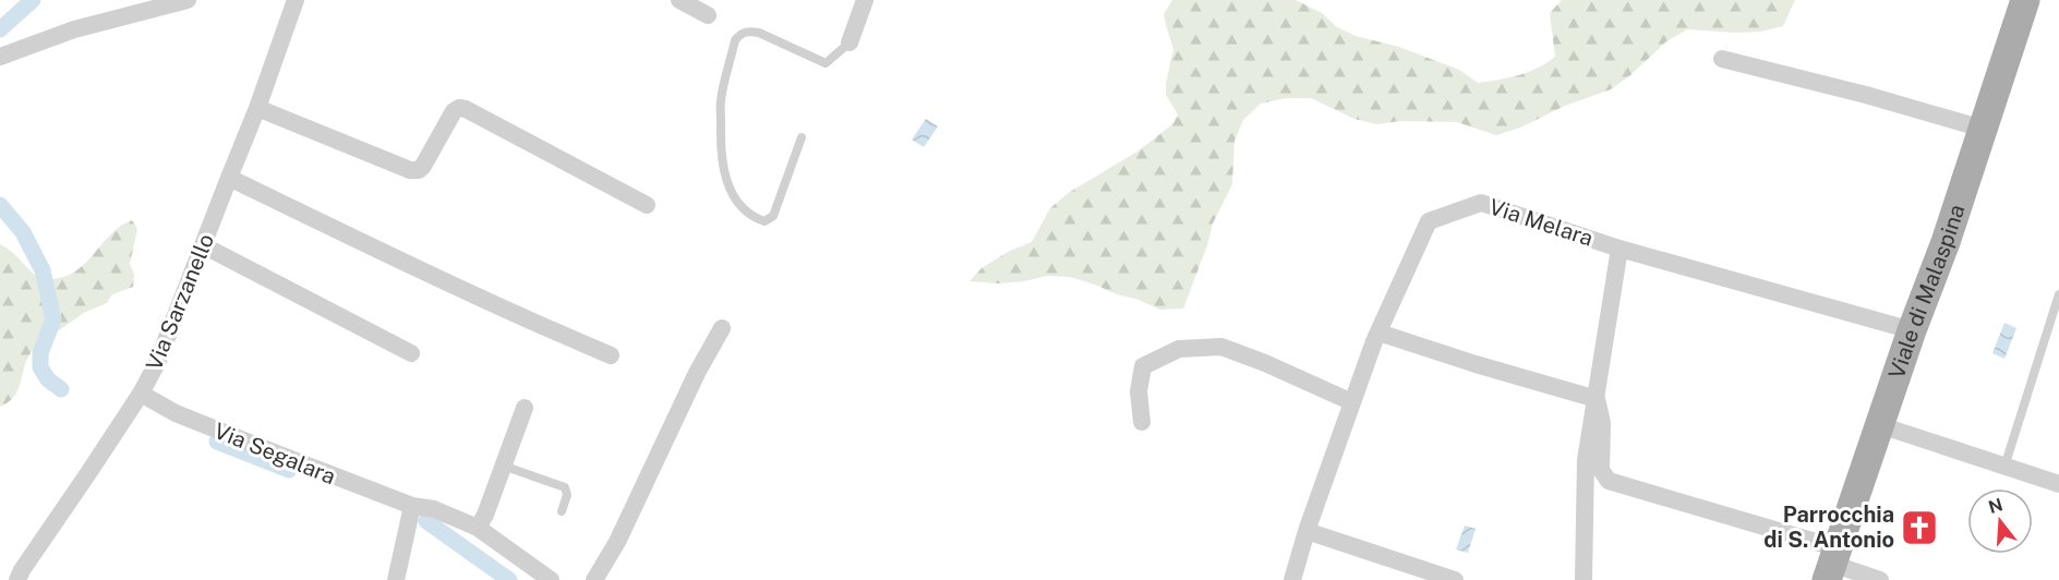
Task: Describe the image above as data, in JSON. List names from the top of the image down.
{
  "streets": {
    "main road": ["Viale di Malaspina"],
    "street": ["Via Melara", "Via Sarzanello", "Via Segalara"]
  },
  "crossings": [
    ["Via Melara", "Viale di Malaspina"],
    ["Via Sarzanello", "Via Segalara"]
  ],
  "places": {
    "church": ["Parrocchia di S. Antonio"]
  },
  "north": "top"
}
